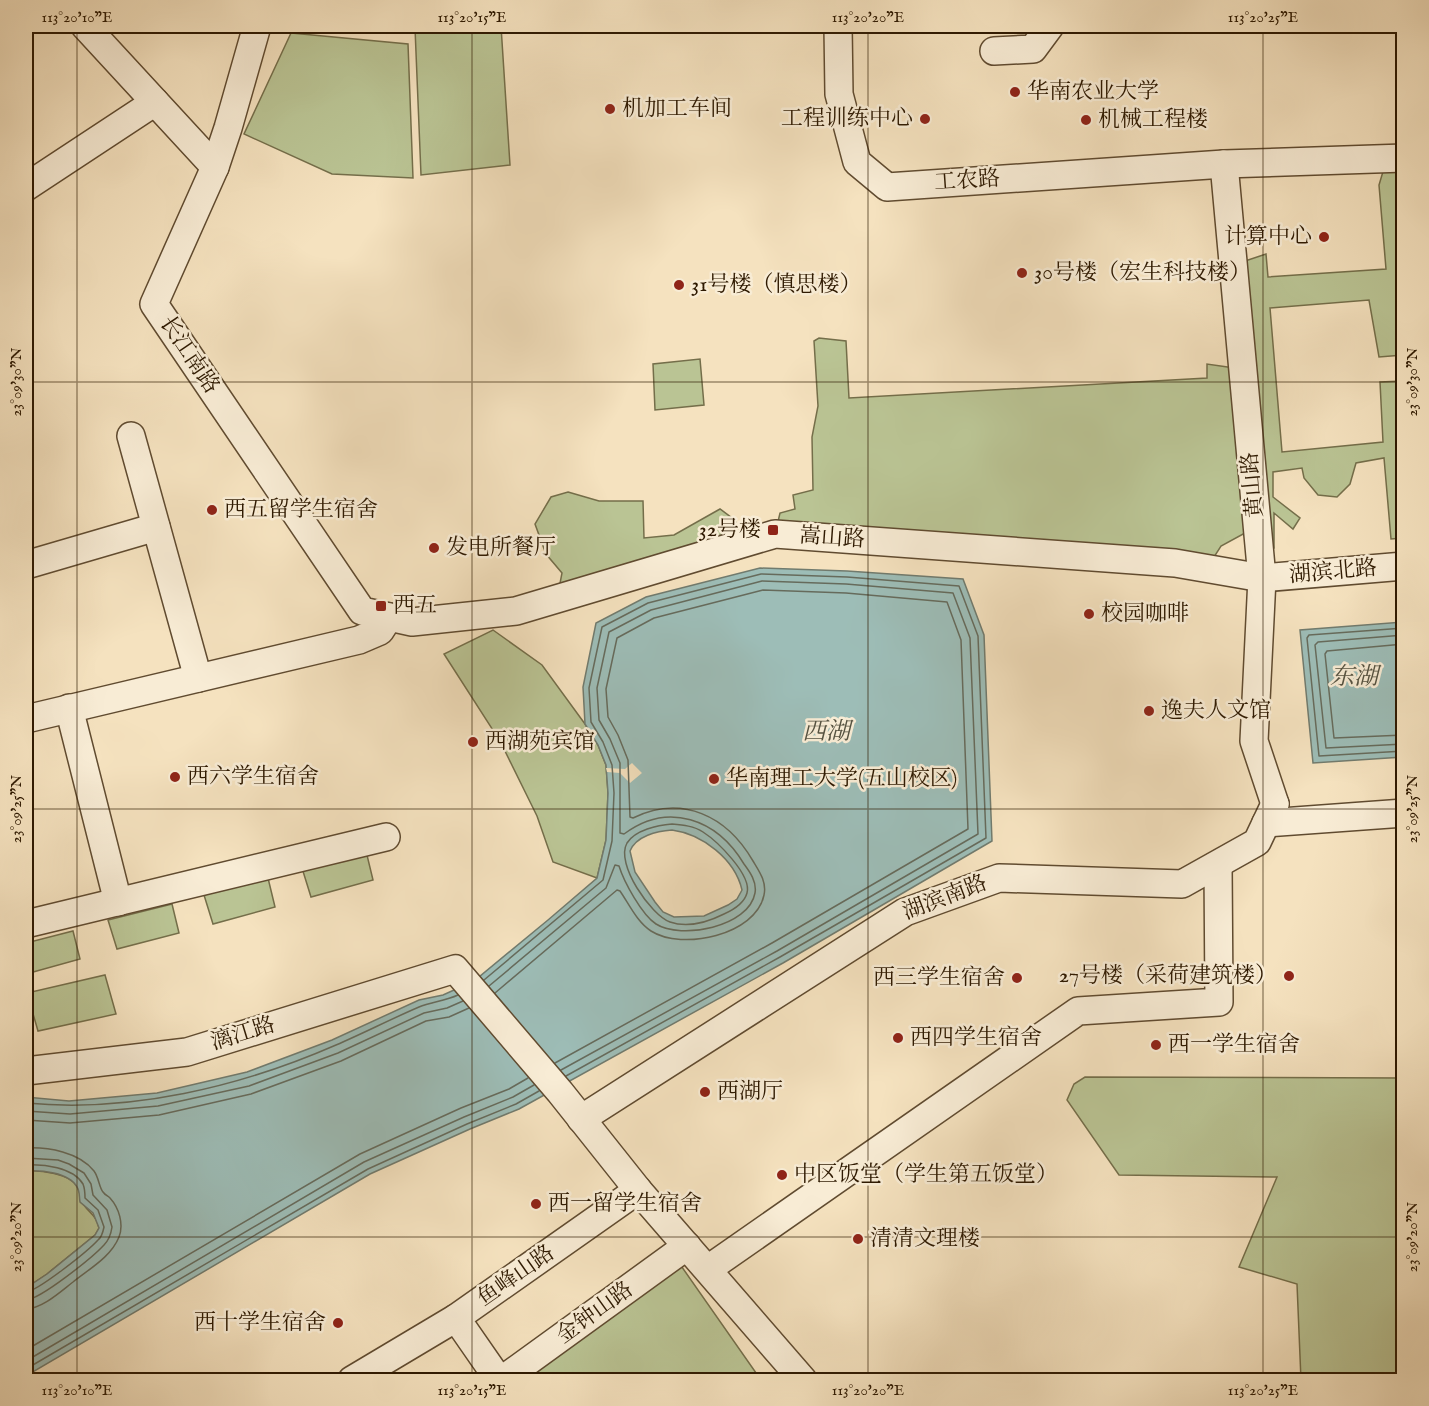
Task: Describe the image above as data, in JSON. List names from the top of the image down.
{
  "streets": {
    "street": [
      "工农路",
      "长江南路",
      "黄山路",
      "嵩山路",
      "湖滨北路",
      "湖滨南路",
      "漓江路",
      "鱼峰山路",
      "金钟山路"
    ]
  },
  "crossings": [
    ["工农路", "黄山路"],
    ["长江南路", "嵩山路"],
    ["黄山路", "嵩山路"],
    ["黄山路", "湖滨北路"],
    ["黄山路", "湖滨南路"],
    ["嵩山路", "湖滨北路"],
    ["湖滨南路", "漓江路"],
    ["鱼峰山路", "金钟山路"]
  ],
  "water": ["东湖", "西湖"],
  "places": {
    "other": [
      "华南农业大学",
      "机加工车间",
      "工程训练中心",
      "机械工程楼",
      "计算中心",
      "30号楼（宏生科技楼）",
      "31号楼（慎思楼）",
      "西五留学生宿舍",
      "发电所餐厅",
      "校园咖啡",
      "逸夫人文馆",
      "西湖苑宾馆",
      "西六学生宿舍",
      "华南理工大学(五山校区)",
      "27号楼（采荷建筑楼）",
      "西三学生宿舍",
      "西四学生宿舍",
      "西一学生宿舍",
      "西湖厅",
      "中区饭堂（学生第五饭堂）",
      "西一留学生宿舍",
      "清清文理楼",
      "西十学生宿舍"
    ],
    "transit": ["32号楼", "西五"]
  },
  "coordinates": [
    "113°20'10\"E",
    "113°20'15\"E",
    "113°20'20\"E",
    "113°20'25\"E",
    "23°09'30\"N",
    "23°09'25\"N",
    "23°09'20\"N"
  ]
}
